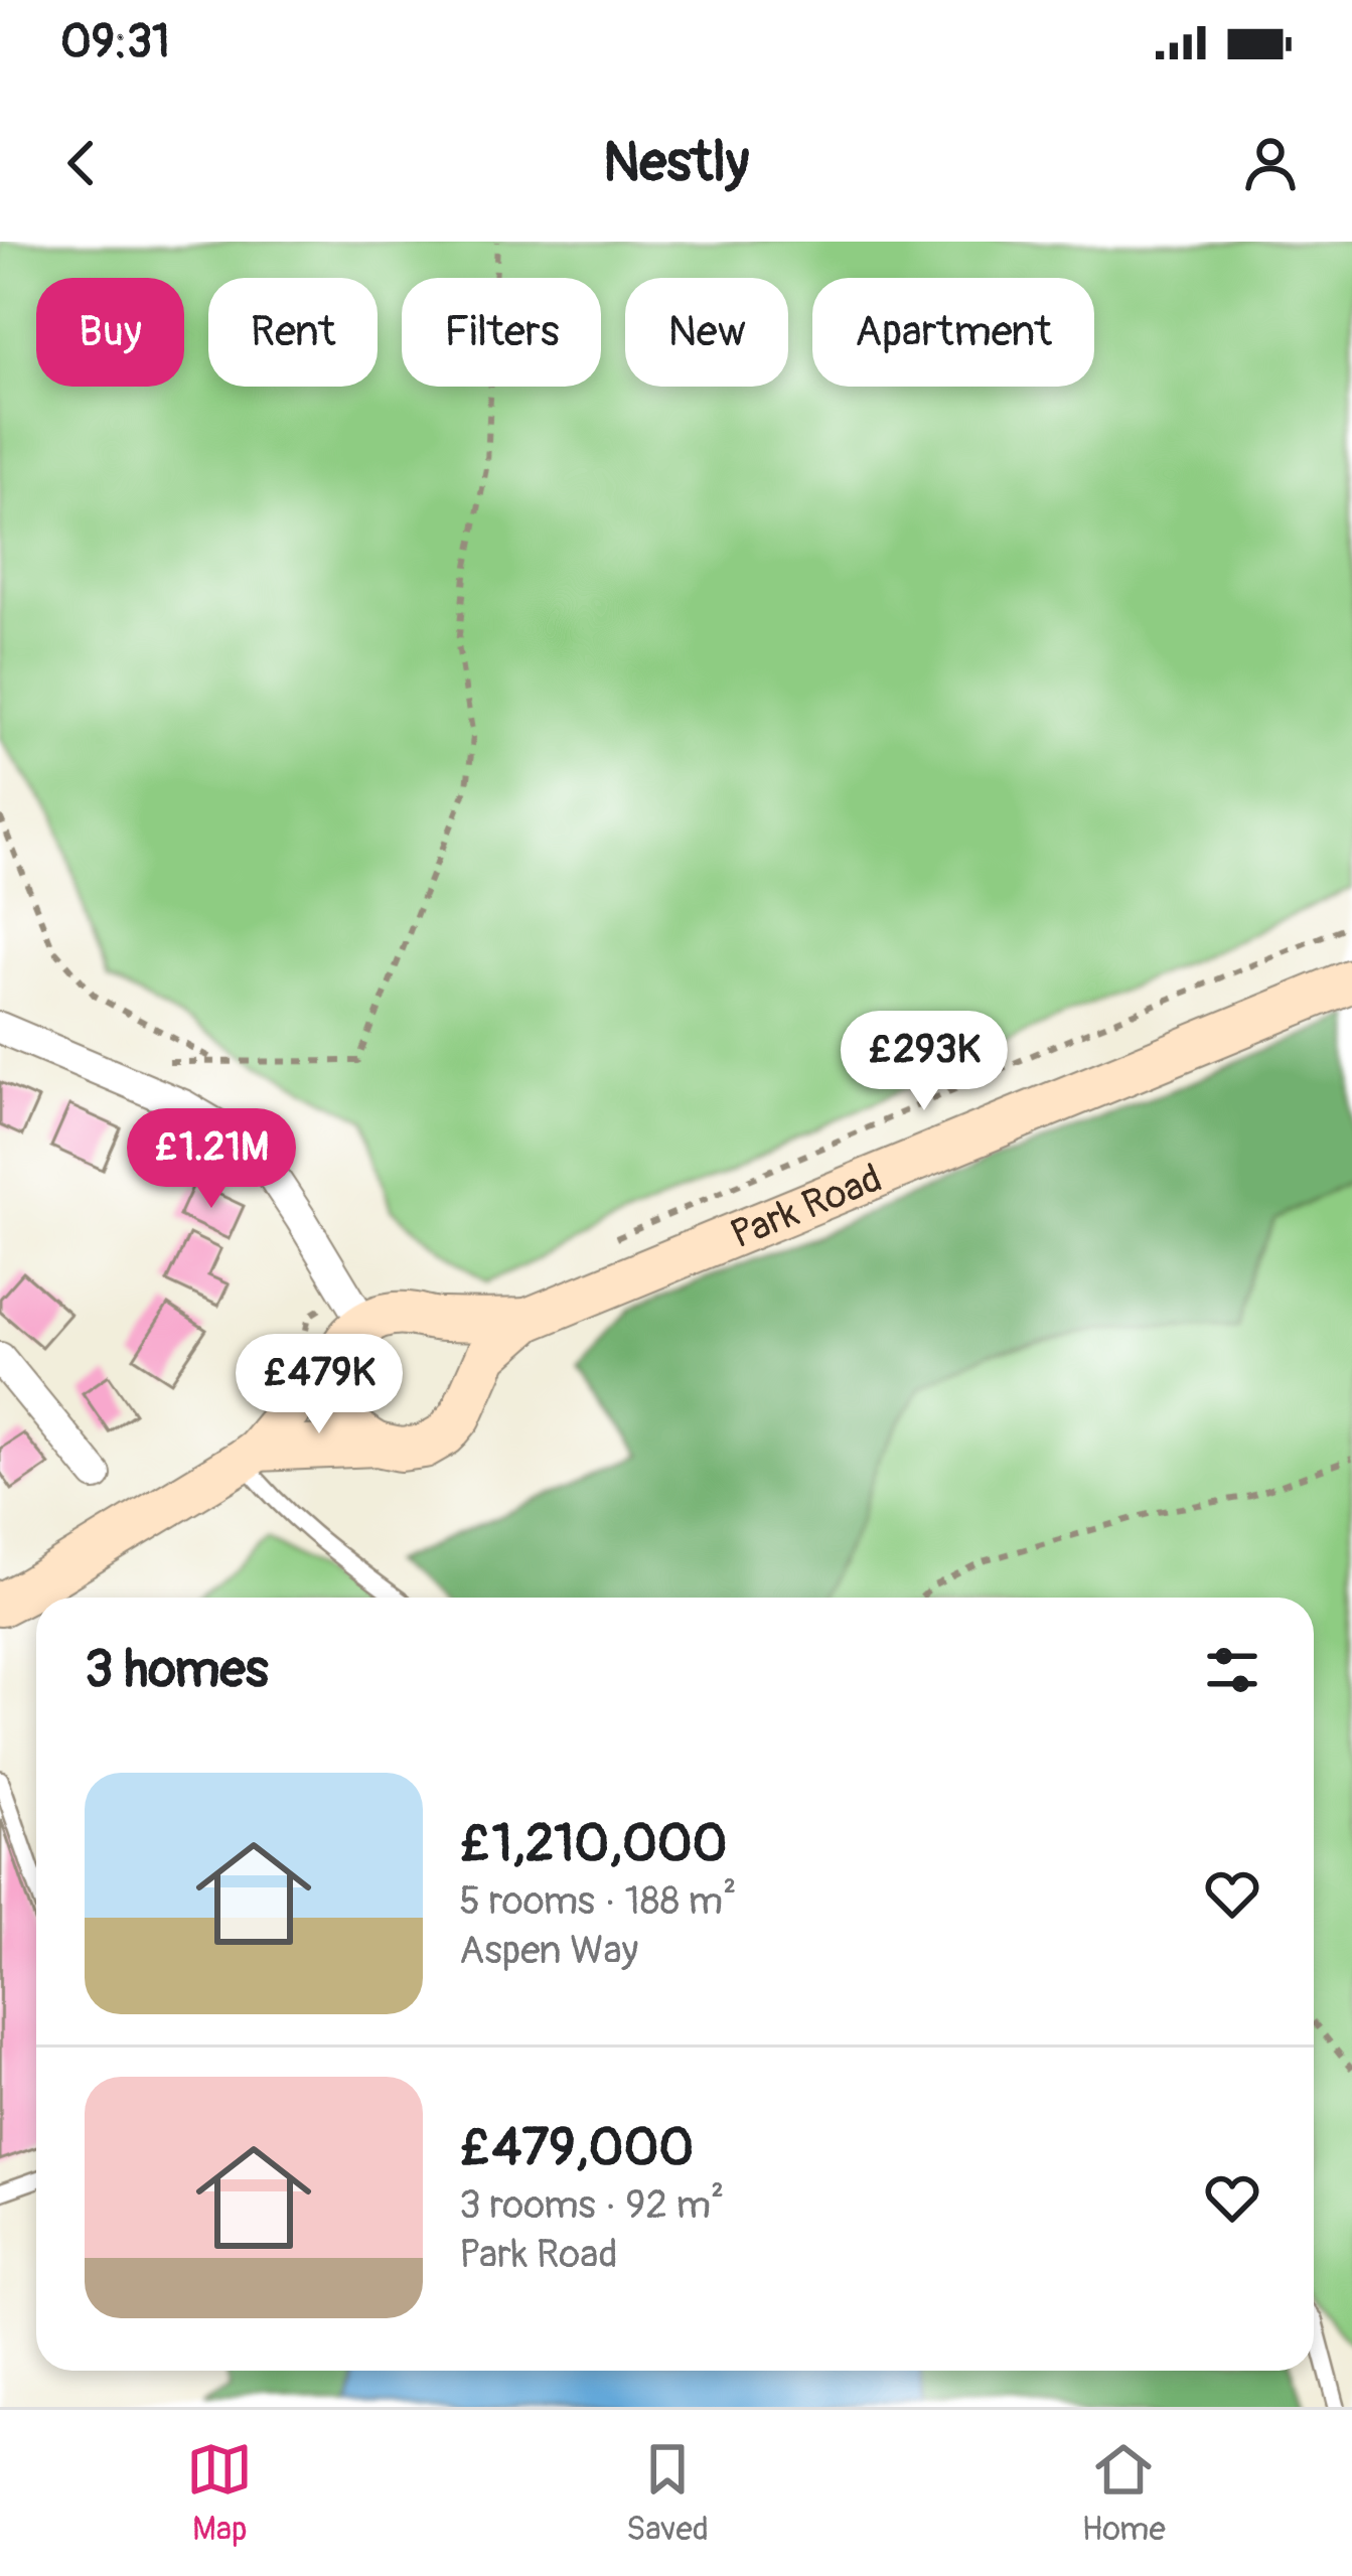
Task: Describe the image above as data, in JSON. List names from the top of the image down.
{
  "streets": {
    "main road": ["Park Road"]
  },
  "page": {
    "status": "09:31",
    "header": "Nestly",
    "chip": [
      "Buy",
      "Rent",
      "Filters",
      "New",
      "Apartment"
    ],
    "price": ["£293K", "£1.21M", "£479K"],
    "heading": "3 homes",
    "list": [
      {
        "name": "£1,210,000",
        "note": "5 rooms · 188 m² · Aspen Way"
      },
      {
        "name": "£479,000",
        "note": "3 rooms · 92 m² · Park Road"
      }
    ],
    "tabs": ["Map", "Saved", "Home"]
  }
}
